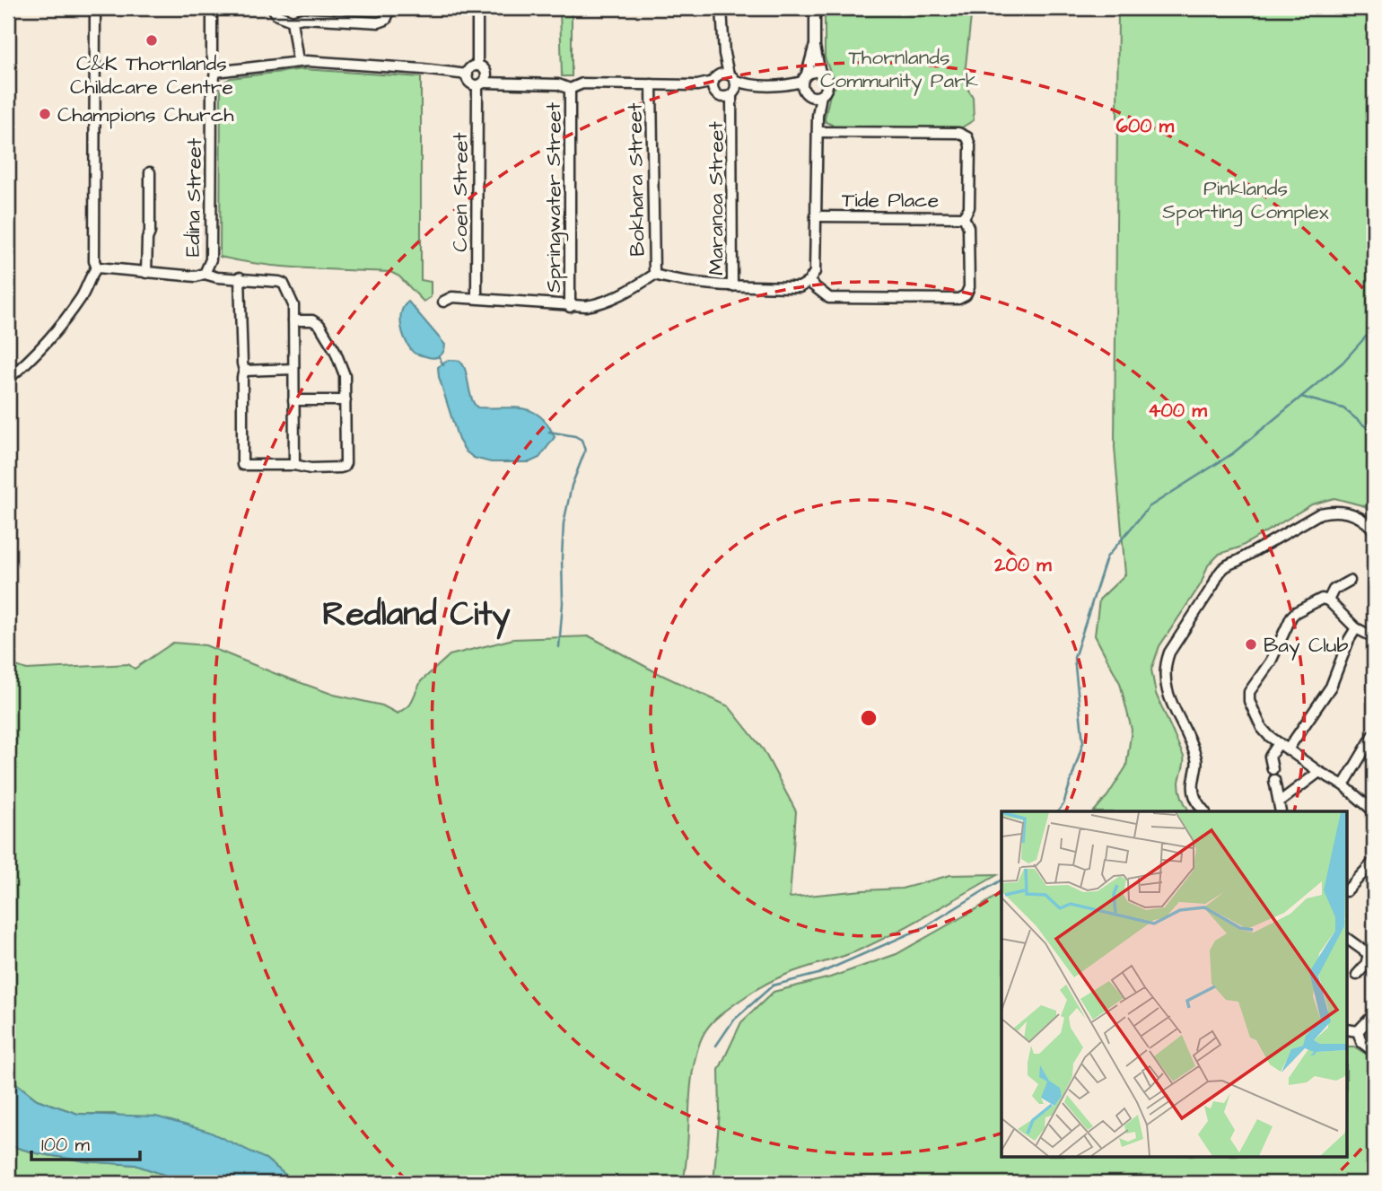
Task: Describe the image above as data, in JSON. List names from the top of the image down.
{
  "streets": {
    "street": [
      "Bokhara Street",
      "Coen Street",
      "Edina Street",
      "Springwater Street",
      "Maranoa Street",
      "Tide Place"
    ]
  },
  "districts": ["Redland City"],
  "parks": ["Thornlands Community Park", "Pinklands Sporting Complex"],
  "places": ["C&K Thornlands Childcare Centre", "Champions Church", "Bay Club"],
  "scale_bar": "100 m",
  "rings": ["600 m", "400 m", "200 m"]
}
